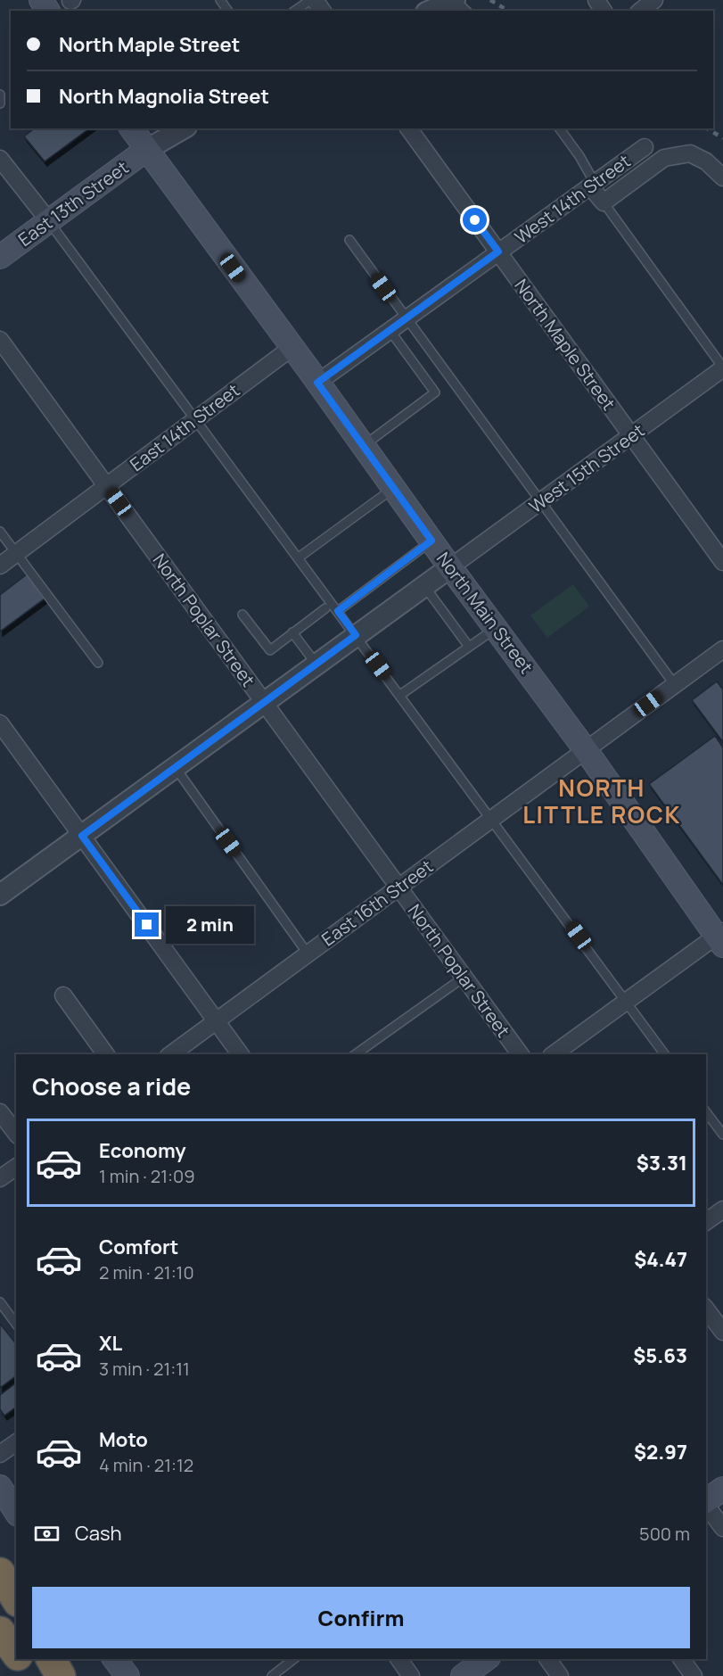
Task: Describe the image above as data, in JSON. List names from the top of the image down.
{
  "streets": {
    "main road": ["East 13th Street", "North Main Street"],
    "street": [
      "West 14th Street",
      "North Maple Street",
      "East 14th Street",
      "West 15th Street",
      "North Poplar Street",
      "East 16th Street"
    ]
  },
  "crossings": [
    ["West 14th Street", "North Maple Street"],
    ["West 14th Street", "North Main Street"],
    ["East 13th Street", "North Main Street"],
    ["North Maple Street", "West 15th Street"],
    ["East 14th Street", "North Main Street"],
    ["East 14th Street", "North Poplar Street"],
    ["West 15th Street", "North Main Street"],
    ["North Main Street", "East 16th Street"],
    ["North Poplar Street", "East 16th Street"]
  ],
  "districts": ["NORTH LITTLE ROCK"],
  "page": {
    "banner": ["North Maple Street", "North Magnolia Street"],
    "bubble": "2 min",
    "heading": "Choose a ride",
    "list": [
      {
        "name": "Economy",
        "note": "1 min · 21:09",
        "value": "$3.31"
      },
      {
        "name": "Comfort",
        "note": "2 min · 21:10",
        "value": "$4.47"
      },
      {
        "name": "XL",
        "note": "3 min · 21:11",
        "value": "$5.63"
      },
      {
        "name": "Moto",
        "note": "4 min · 21:12",
        "value": "$2.97"
      }
    ],
    "pay": ["Cash", "500 m"],
    "buttons": "Confirm"
  }
}
